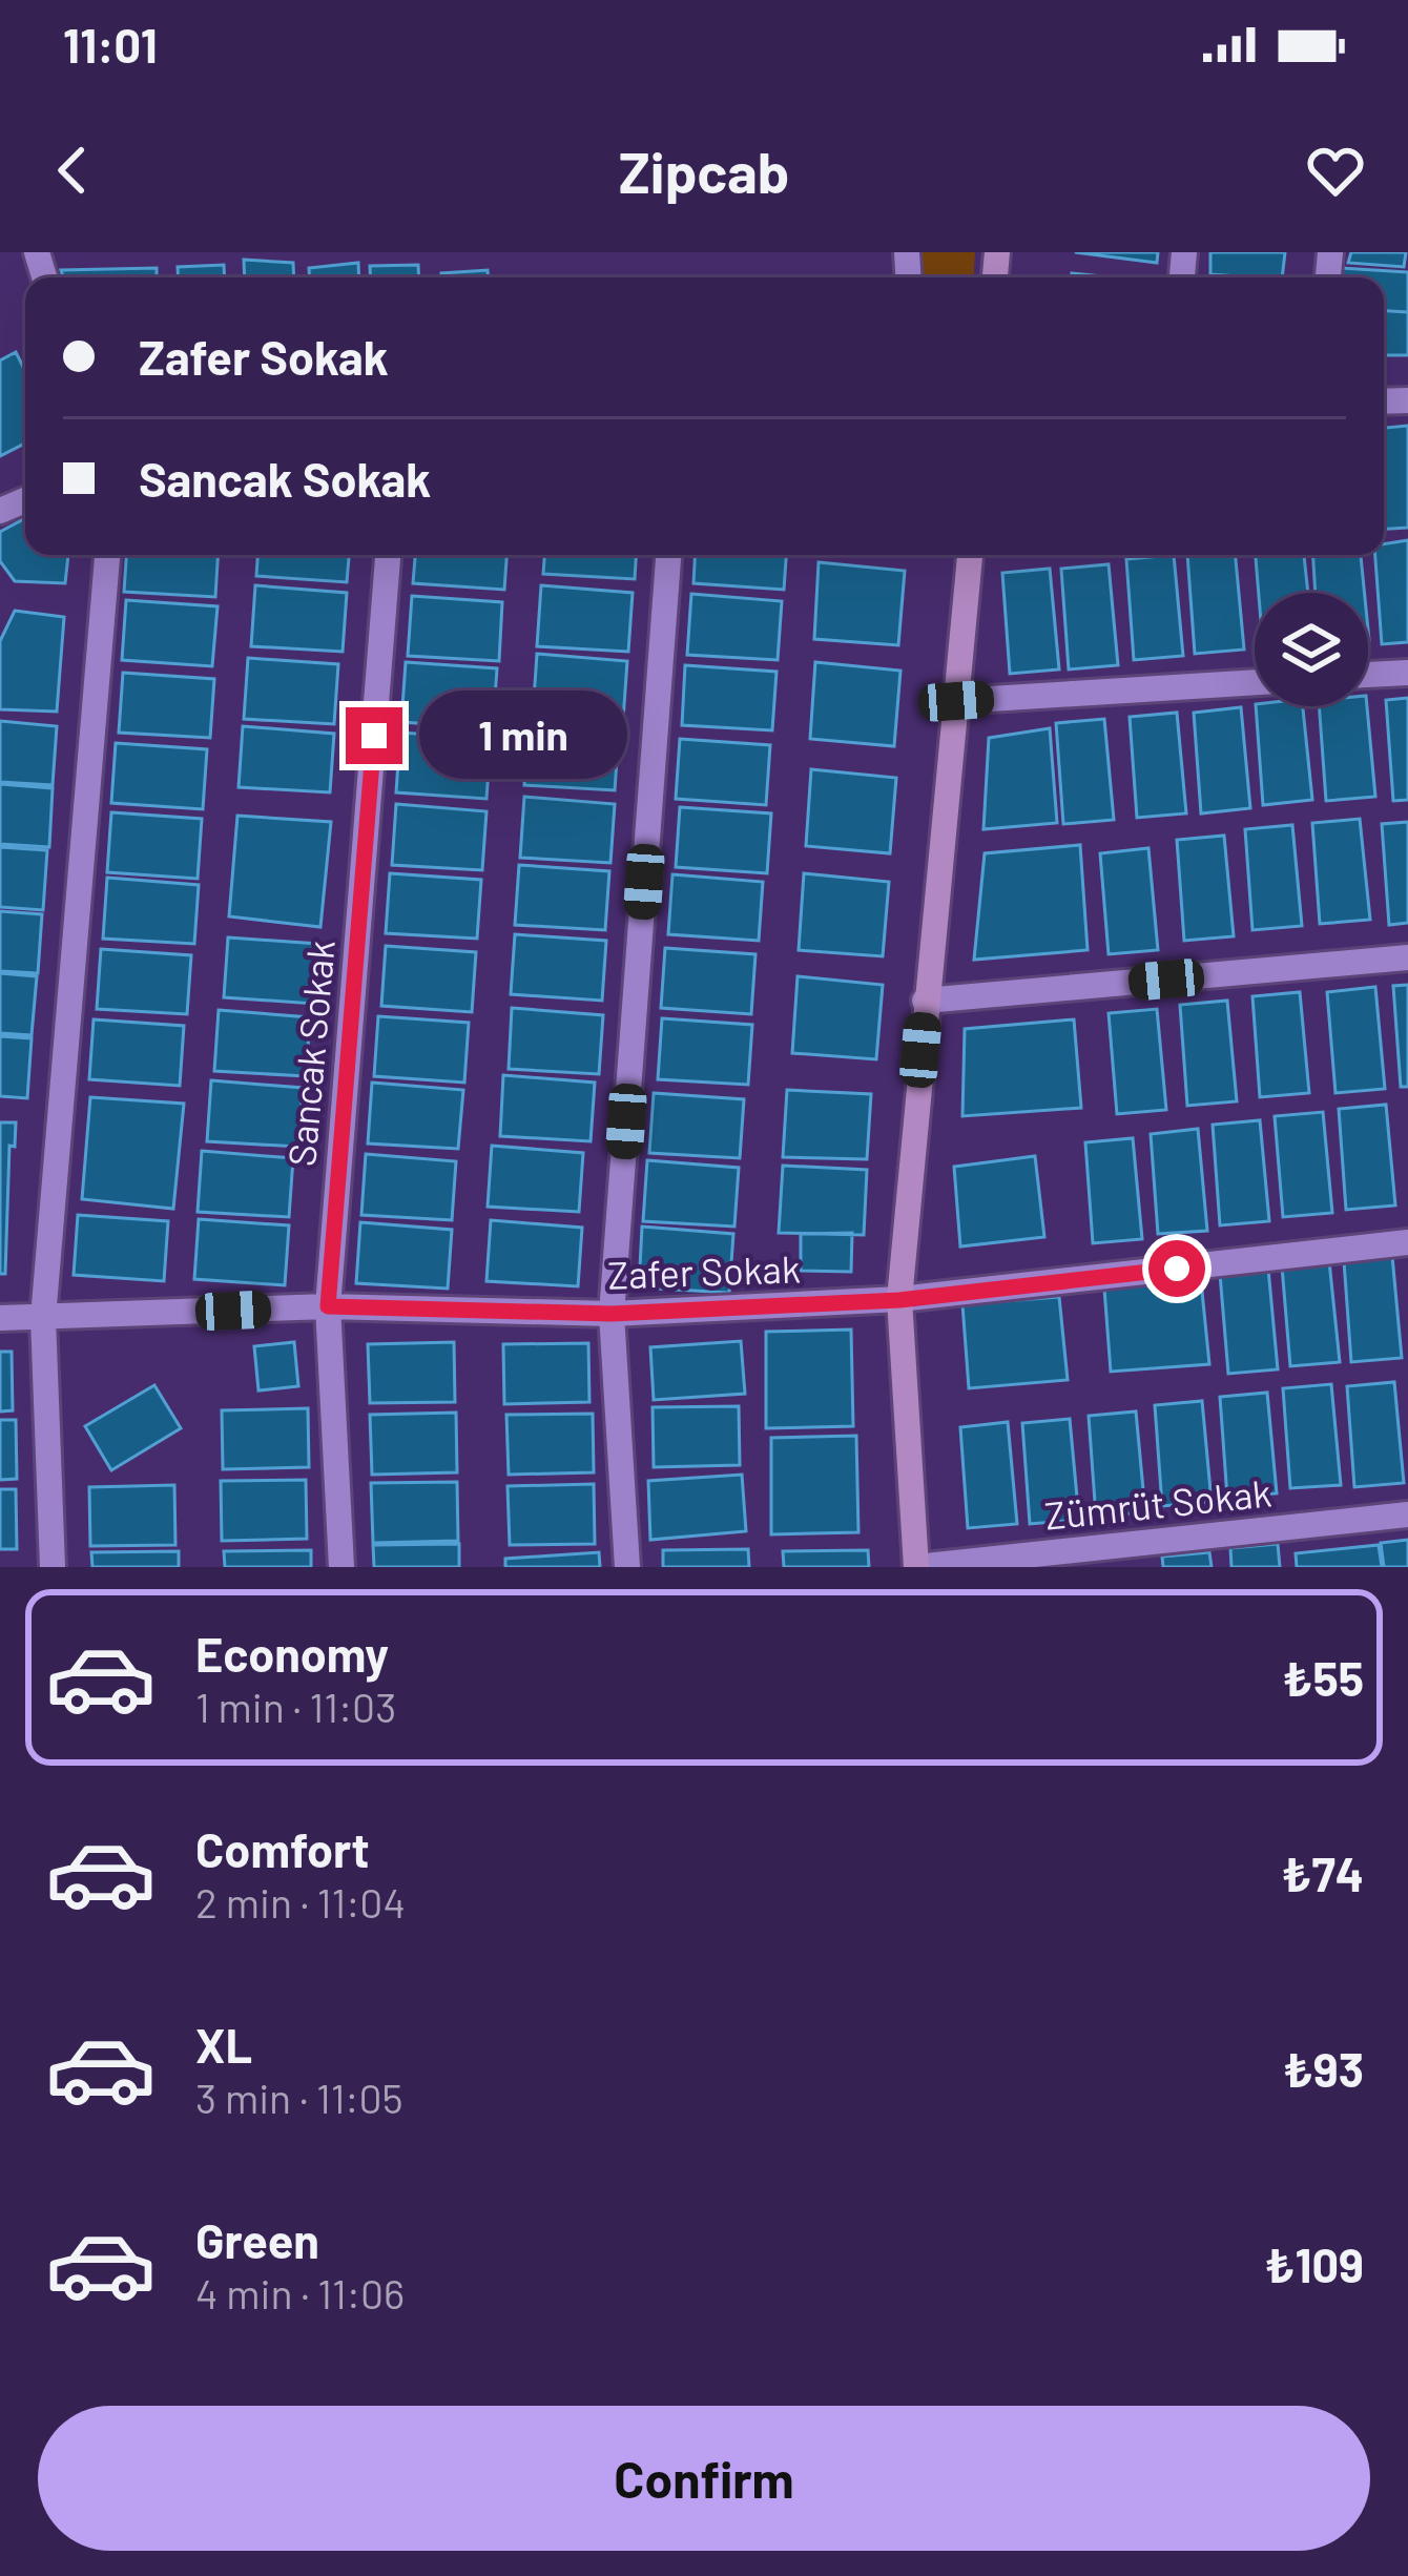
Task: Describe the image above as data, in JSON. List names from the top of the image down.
{
  "streets": {
    "street": ["Sancak Sokak", "Zafer Sokak", "Zümrüt Sokak"]
  },
  "crossings": [
    ["Sancak Sokak", "Zafer Sokak"]
  ],
  "page": {
    "status": "11:01",
    "header": "Zipcab",
    "banner": ["Zafer Sokak", "Sancak Sokak"],
    "bubble": "1 min",
    "list": [
      {
        "name": "Economy",
        "note": "1 min · 11:03",
        "value": "₺55"
      },
      {
        "name": "Comfort",
        "note": "2 min · 11:04",
        "value": "₺74"
      },
      {
        "name": "XL",
        "note": "3 min · 11:05",
        "value": "₺93"
      },
      {
        "name": "Green",
        "note": "4 min · 11:06",
        "value": "₺109"
      }
    ],
    "buttons": "Confirm"
  }
}
